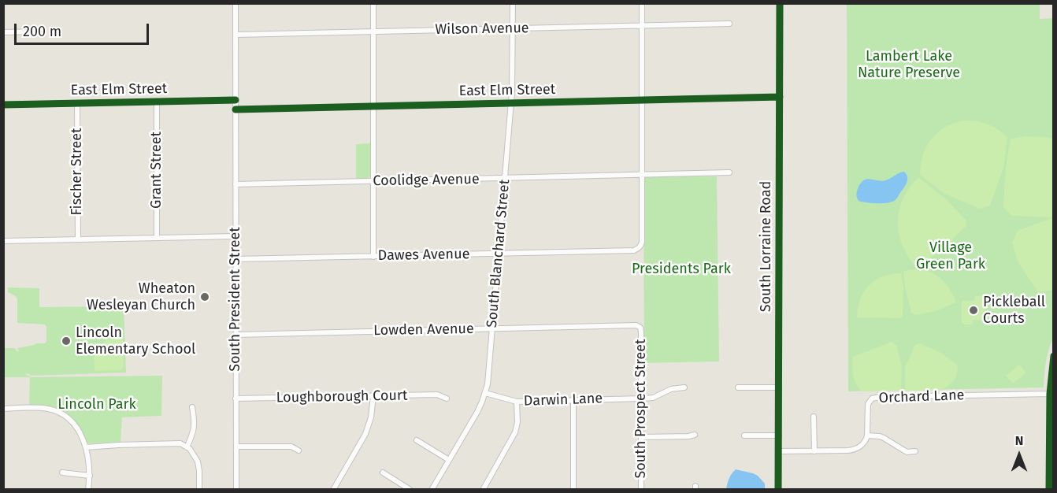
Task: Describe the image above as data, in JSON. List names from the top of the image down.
{
  "streets": {
    "street": [
      "Wilson Avenue",
      "East Elm Street",
      "Grant Street",
      "Fischer Street",
      "Coolidge Avenue",
      "South Lorraine Road",
      "South Blanchard Street",
      "Dawes Avenue",
      "South President Street",
      "Lowden Avenue",
      "Loughborough Court",
      "Orchard Lane",
      "Darwin Lane",
      "South Prospect Street"
    ]
  },
  "crossings": [
    ["Wilson Avenue", "South Blanchard Street"],
    ["East Elm Street", "Grant Street"],
    ["East Elm Street", "Fischer Street"],
    ["East Elm Street", "South Lorraine Road"],
    ["East Elm Street", "South Blanchard Street"],
    ["East Elm Street", "South President Street"],
    ["Coolidge Avenue", "South Blanchard Street"],
    ["Coolidge Avenue", "Dawes Avenue"],
    ["Coolidge Avenue", "South President Street"],
    ["South Blanchard Street", "Dawes Avenue"],
    ["South Blanchard Street", "Lowden Avenue"],
    ["South Blanchard Street", "Darwin Lane"],
    ["Dawes Avenue", "South President Street"],
    ["South President Street", "Lowden Avenue"],
    ["South President Street", "Loughborough Court"],
    ["Lowden Avenue", "South Prospect Street"],
    ["Darwin Lane", "South Prospect Street"]
  ],
  "parks": [
    "Lambert Lake Nature Preserve",
    "Village Green Park",
    "Presidents Park",
    "Lincoln Park"
  ],
  "places": ["Wheaton Wesleyan Church", "Pickleball Courts", "Lincoln Elementary School"],
  "scale_bar": "200 m",
  "north": "top"
}
